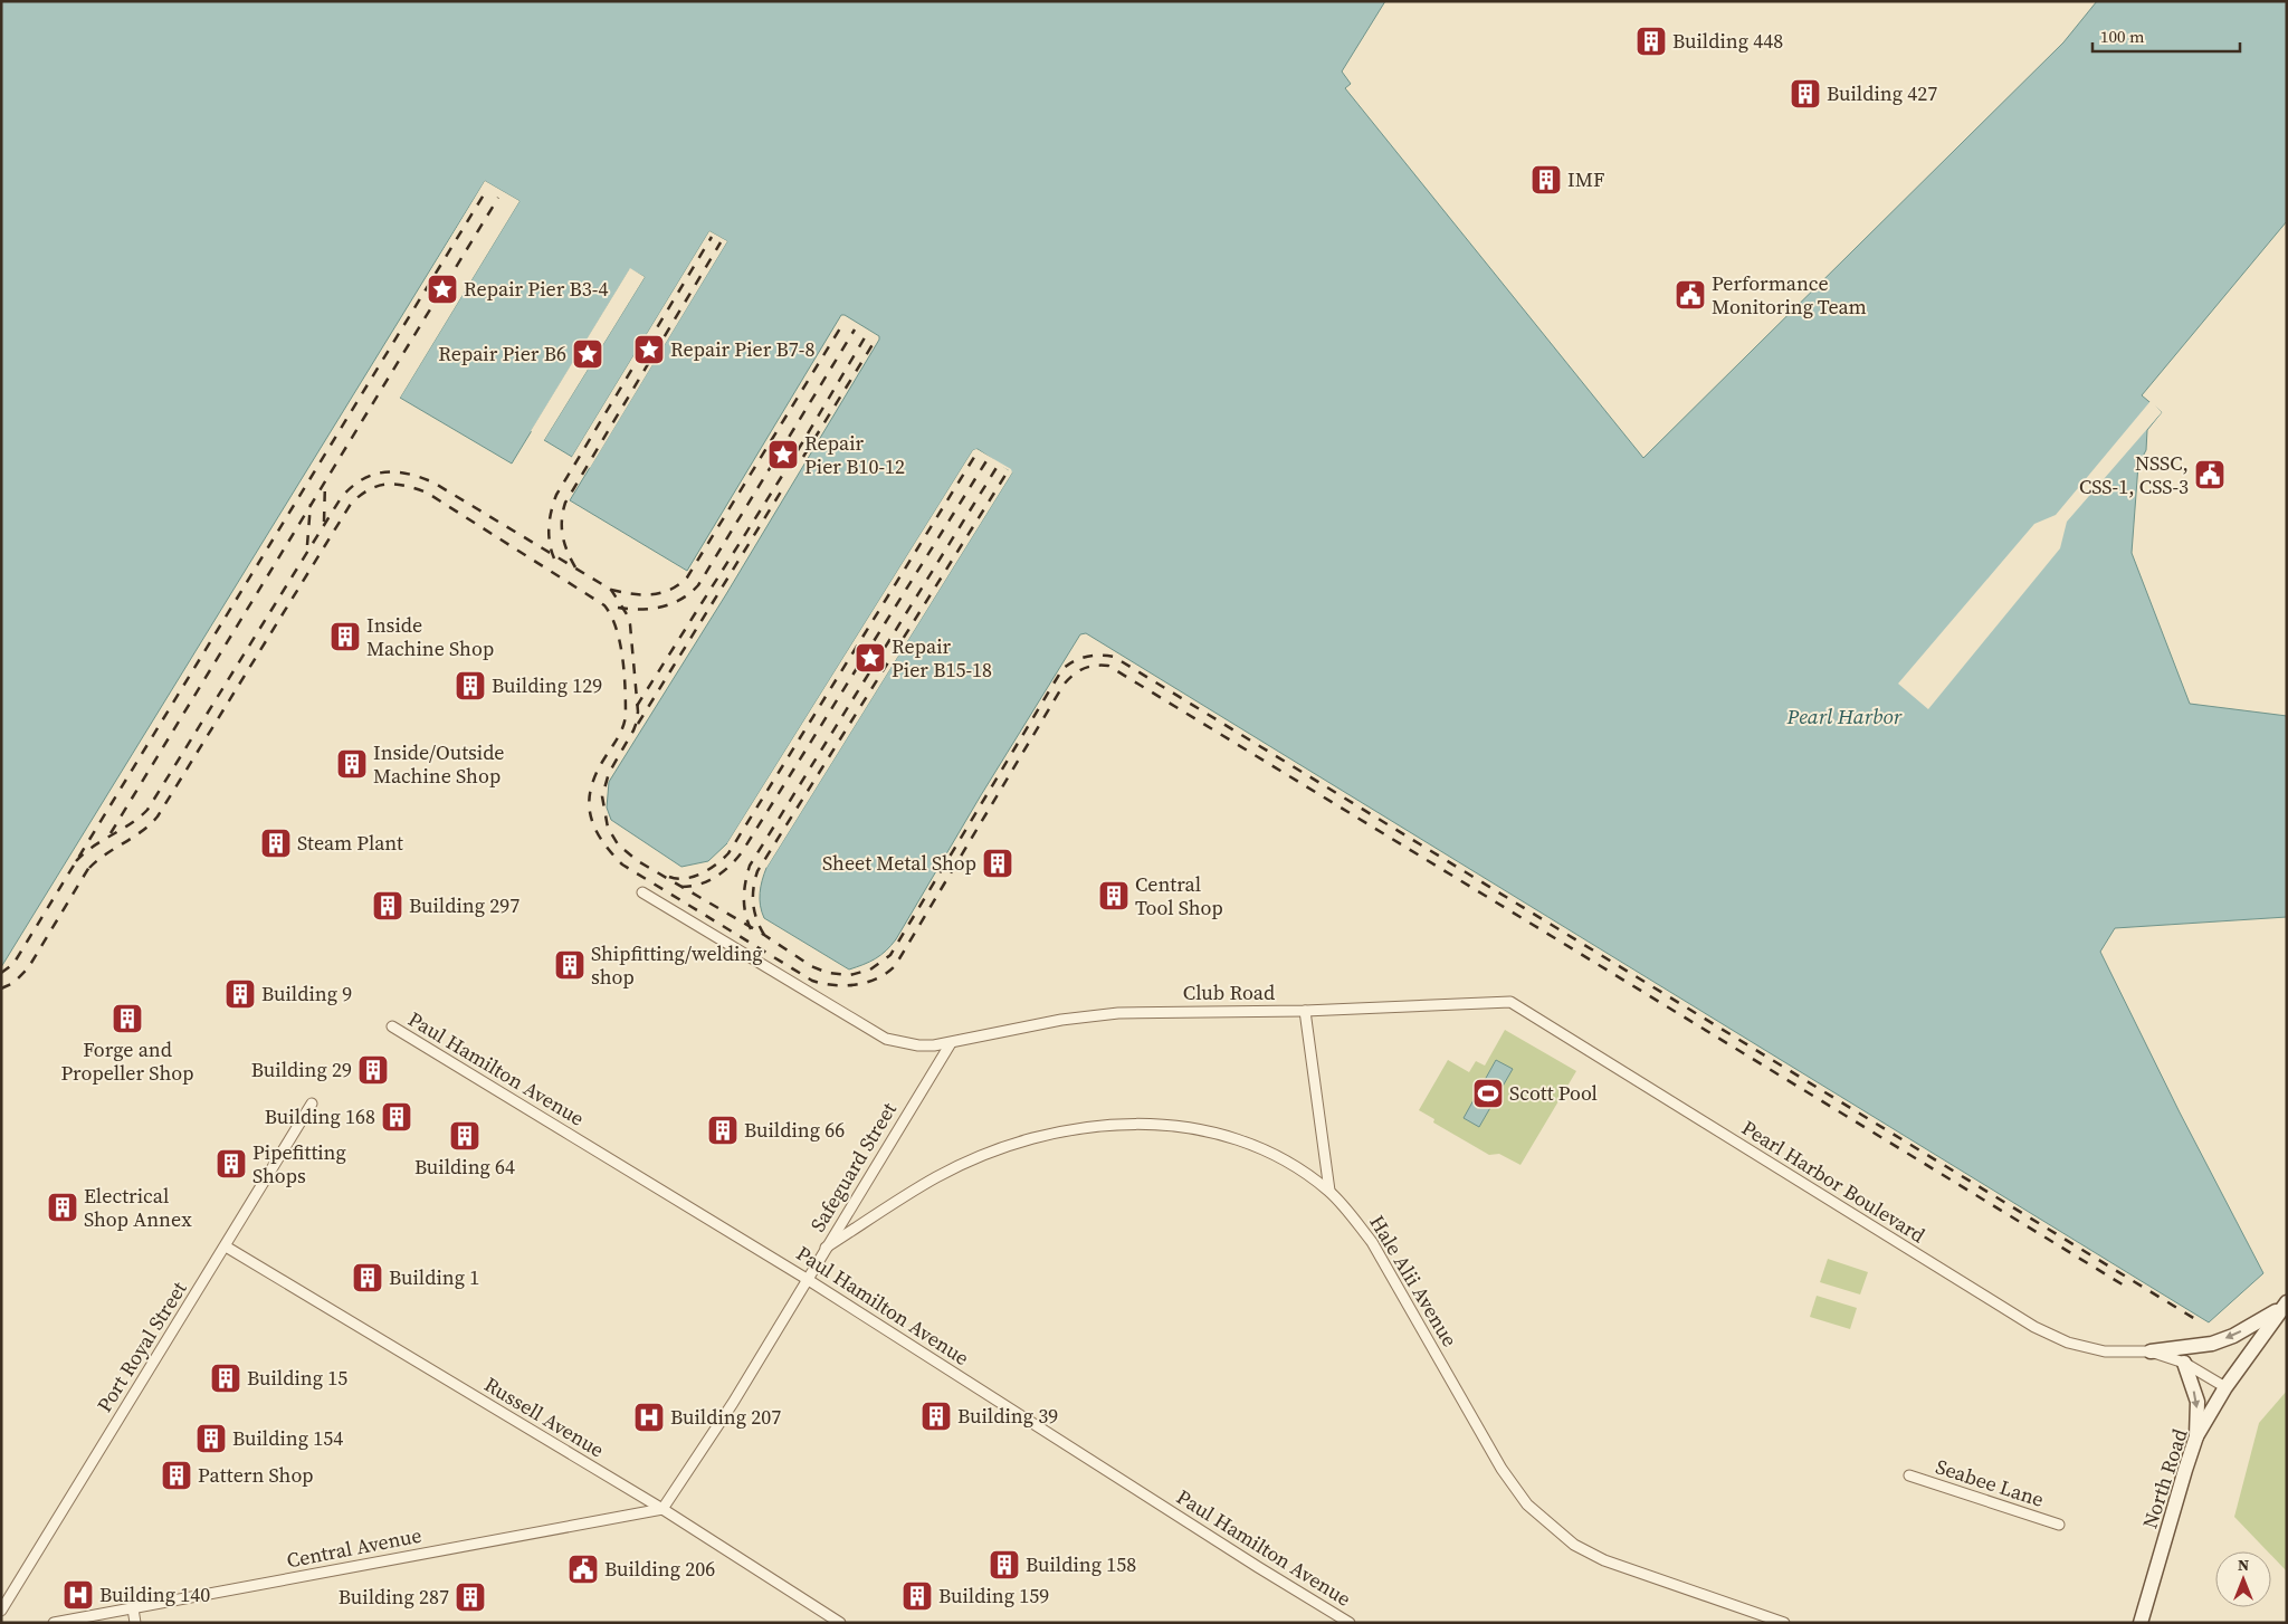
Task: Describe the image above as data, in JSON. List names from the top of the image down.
{
  "streets": {
    "street": [
      "Club Road",
      "Paul Hamilton Avenue",
      "Safeguard Street",
      "Pearl Harbor Boulevard",
      "Hale Alii Avenue",
      "Port Royal Street",
      "Russell Avenue",
      "North Road",
      "Seabee Lane",
      "Central Avenue"
    ]
  },
  "crossings": [
    ["Club Road", "Safeguard Street"],
    ["Club Road", "Pearl Harbor Boulevard"],
    ["Paul Hamilton Avenue", "Safeguard Street"],
    ["Safeguard Street", "Hale Alii Avenue"],
    ["Safeguard Street", "Russell Avenue"],
    ["Safeguard Street", "Central Avenue"],
    ["Pearl Harbor Boulevard", "North Road"],
    ["Port Royal Street", "Russell Avenue"],
    ["Russell Avenue", "Central Avenue"]
  ],
  "water": ["Pearl Harbor"],
  "places": {
    "building": [
      "Building 448",
      "Building 427",
      "IMF",
      "Inside Machine Shop",
      "Building 129",
      "Inside/Outside Machine Shop",
      "Steam Plant",
      "Sheet Metal Shop",
      "Central Tool Shop",
      "Building 297",
      "Shipfitting/welding shop",
      "Building 9",
      "Forge and Propeller Shop",
      "Building 29",
      "Building 168",
      "Building 66",
      "Building 64",
      "Pipefitting Shops",
      "Electrical Shop Annex",
      "Building 1",
      "Building 15",
      "Building 39",
      "Building 154",
      "Pattern Shop",
      "Building 158",
      "Building 159",
      "Building 287"
    ],
    "place": [
      "Repair Pier B3-4",
      "Repair Pier B7-8",
      "Repair Pier B6",
      "Repair Pier B10-12",
      "Repair Pier B15-18"
    ],
    "public building": ["Performance Monitoring Team", "NSSC, CSS-1, CSS-3", "Building 206"],
    "sports": ["Scott Pool"],
    "hospital": ["Building 207", "Building 140"]
  },
  "scale_bar": "100 m",
  "north": "top"
}
